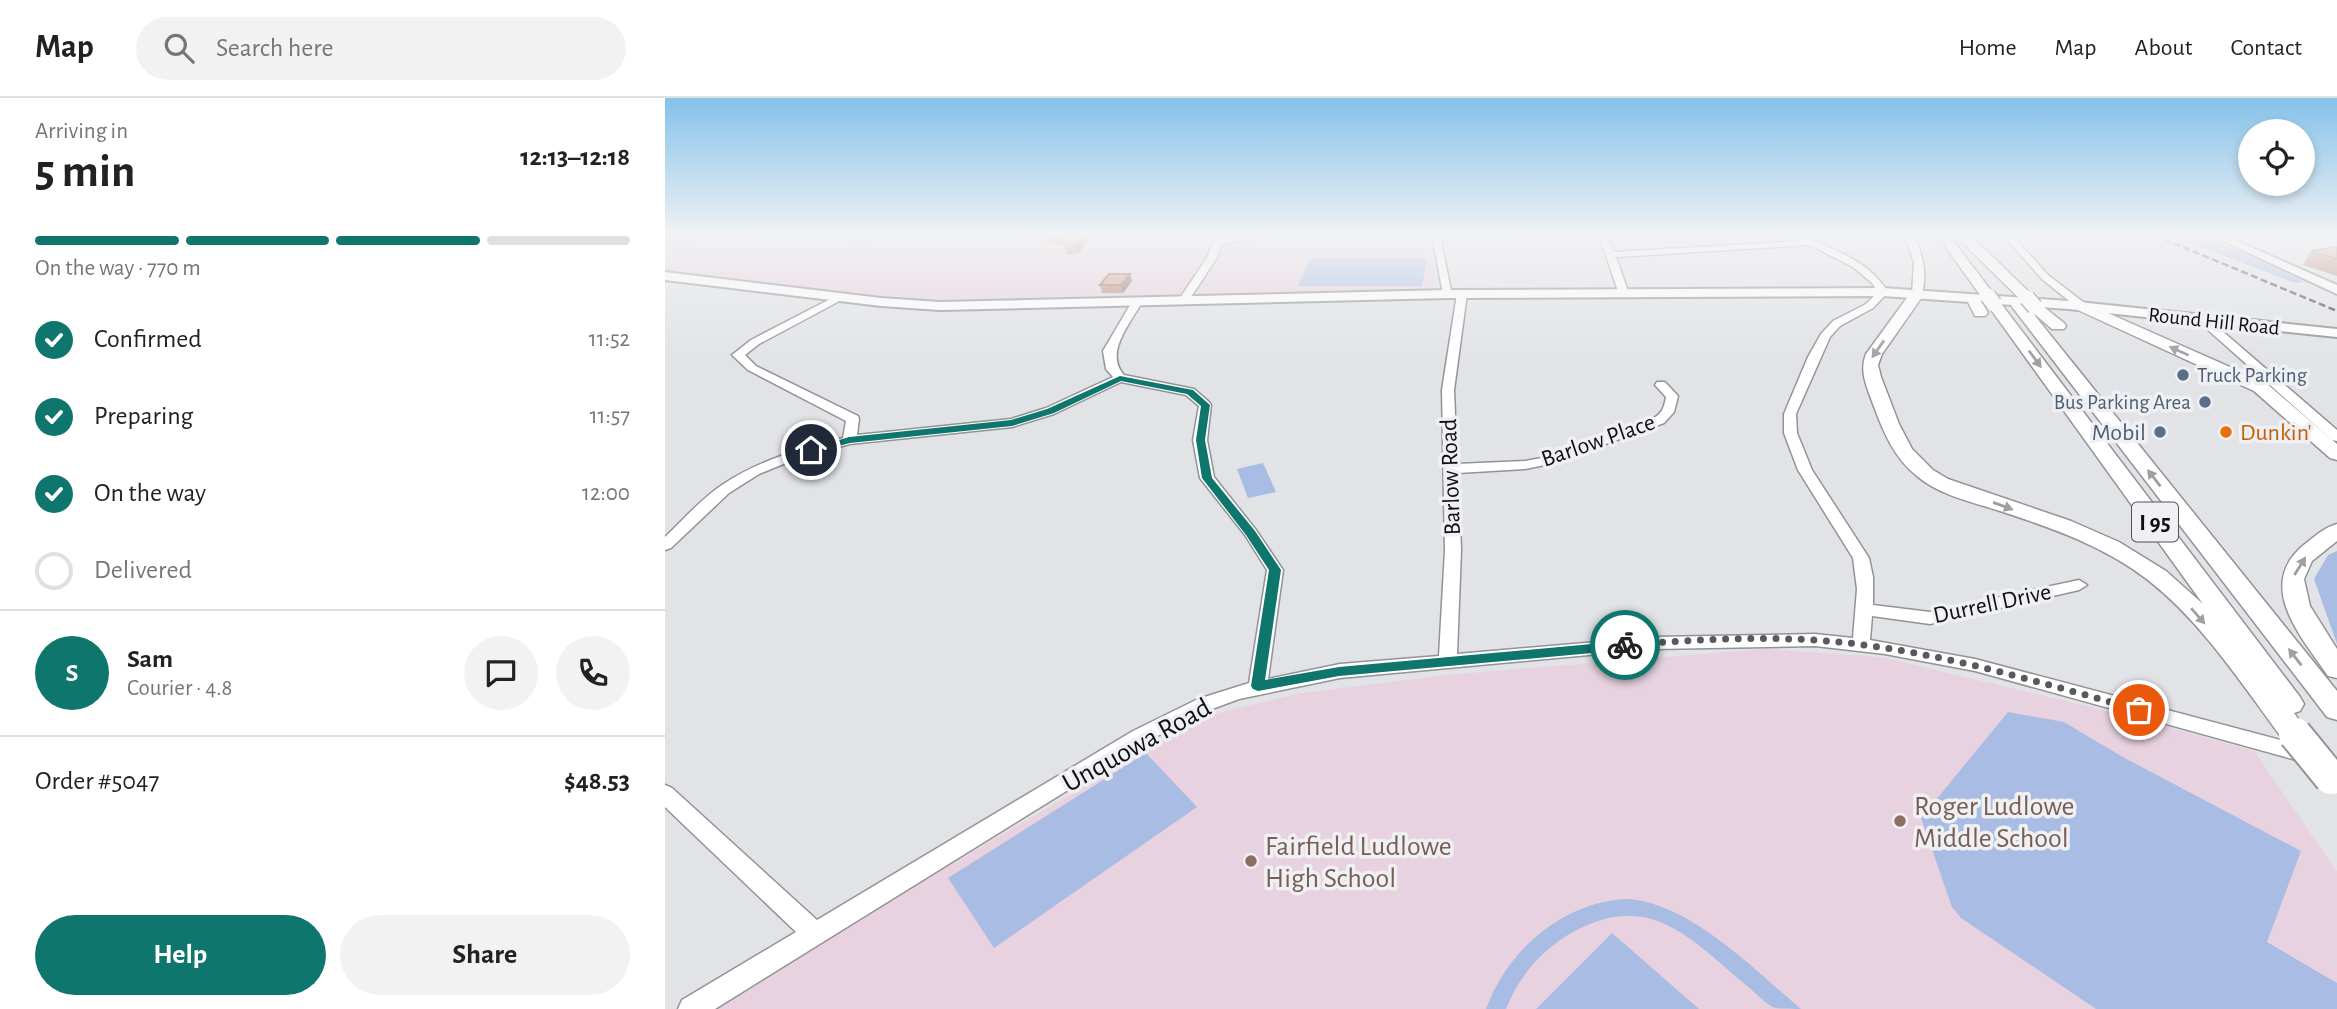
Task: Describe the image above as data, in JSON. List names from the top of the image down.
{
  "streets": {
    "highway": ["I 95"],
    "main road": ["Round Hill Road"],
    "street": [
      "Barlow Place",
      "Barlow Road",
      "Durrell Drive",
      "Unquowa Road"
    ]
  },
  "crossings": [
    ["Round Hill Road", "Barlow Road"],
    ["Barlow Place", "Barlow Road"],
    ["Barlow Road", "Unquowa Road"]
  ],
  "places": [
    "Truck Parking",
    "Bus Parking Area",
    "Mobil",
    "Dunkin'",
    "Roger Ludlowe Middle School",
    "Fairfield Ludlowe High School"
  ],
  "page": {
    "header": "Map",
    "search": "Search here",
    "nav": [
      "Home",
      "Map",
      "About",
      "Contact"
    ],
    "heading": ["5 min", "Arriving in", "12:13–12:18"],
    "panel": [
      "Sam",
      "Courier · 4.8",
      "Order #5047",
      "$48.53"
    ],
    "bar": "On the way · 770 m",
    "list": [
      ["Confirmed", "11:52"],
      ["Preparing", "11:57"],
      ["On the way", "12:00"],
      "Delivered"
    ],
    "round": "S",
    "buttons": ["Help", "Share"]
  }
}
